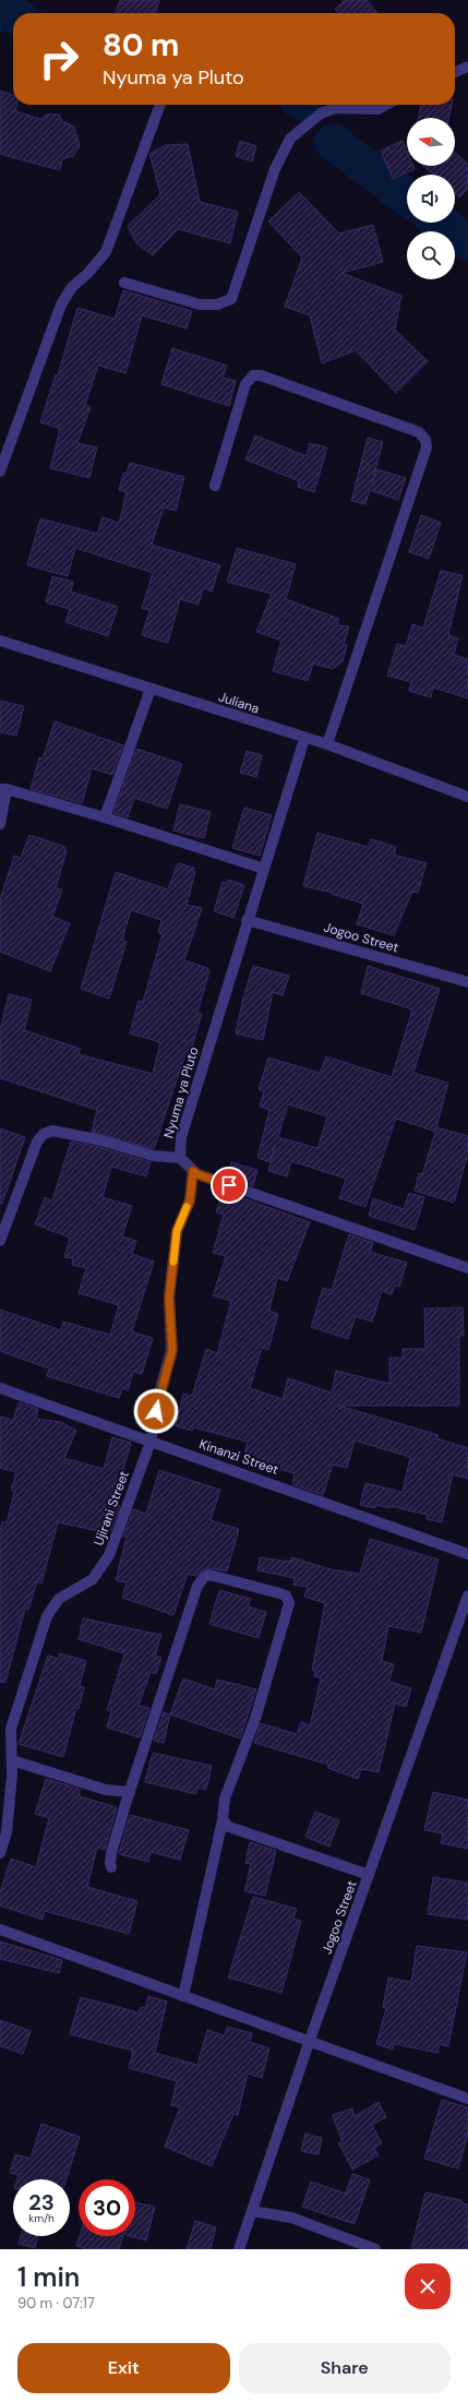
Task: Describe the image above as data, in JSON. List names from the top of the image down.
{
  "streets": {
    "street": [
      "Juliana",
      "Jogoo Street",
      "Nyuma ya Pluto",
      "Kinanzi Street",
      "Ujirani Street"
    ]
  },
  "crossings": [
    ["Juliana", "Nyuma ya Pluto"],
    ["Jogoo Street", "Nyuma ya Pluto"],
    ["Nyuma ya Pluto", "Ujirani Street"],
    ["Kinanzi Street", "Ujirani Street"]
  ],
  "north": "left",
  "page": {
    "turn": ["80 m", "Nyuma ya Pluto"],
    "speed": "23 km/h",
    "limit": "30",
    "heading": ["1 min", "90 m · 07:17"],
    "buttons": ["Exit", "Share"]
  }
}
